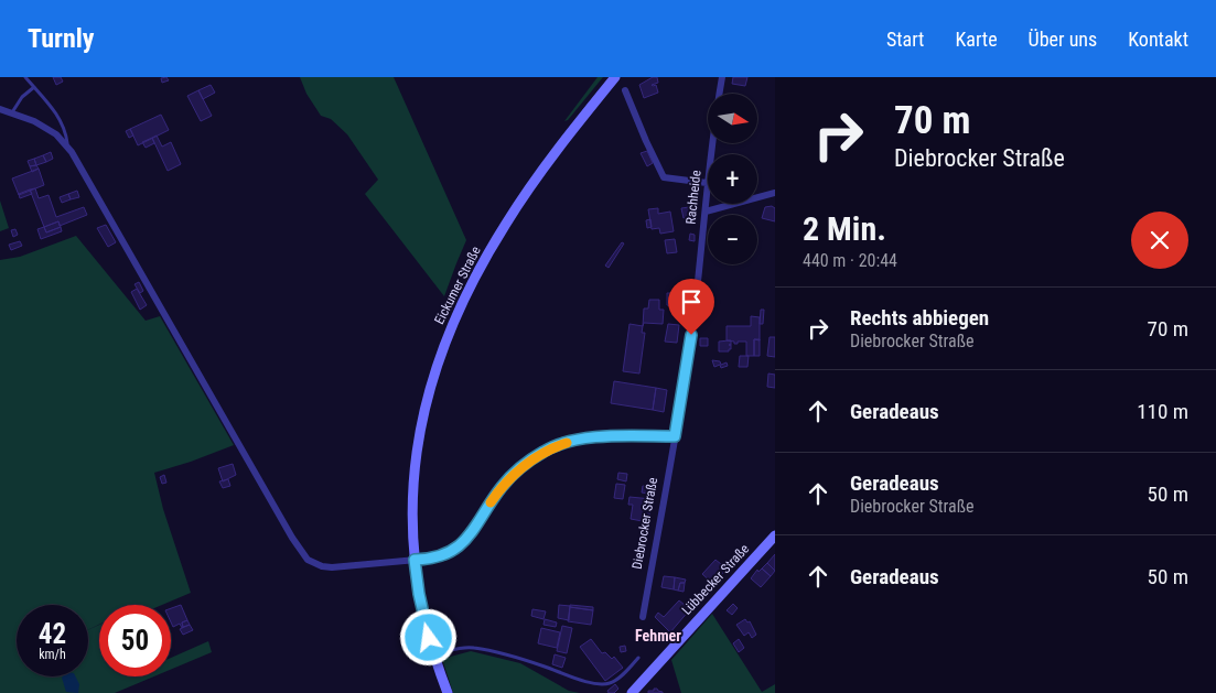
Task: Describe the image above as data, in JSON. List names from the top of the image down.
{
  "streets": {
    "main road": ["Eickumer Straße", "Lübbecker Straße"],
    "street": ["Rachheide", "Diebrocker Straße"]
  },
  "crossings": [
    ["Rachheide", "Diebrocker Straße"]
  ],
  "districts": ["Fehmer"],
  "north": "right",
  "page": {
    "header": "Turnly",
    "nav": [
      "Start",
      "Karte",
      "Über uns",
      "Kontakt"
    ],
    "turn": ["70 m", "Diebrocker Straße"],
    "map_buttons": ["+", "−"],
    "heading": ["2 Min.", "440 m · 20:44"],
    "list": [
      {
        "name": "Rechts abbiegen",
        "note": "Diebrocker Straße",
        "value": "70 m"
      },
      {
        "name": "Geradeaus",
        "value": "110 m"
      },
      {
        "name": "Geradeaus",
        "note": "Diebrocker Straße",
        "value": "50 m"
      },
      {
        "name": "Geradeaus",
        "value": "50 m"
      }
    ],
    "speed": "42 km/h",
    "limit": "50"
  }
}
